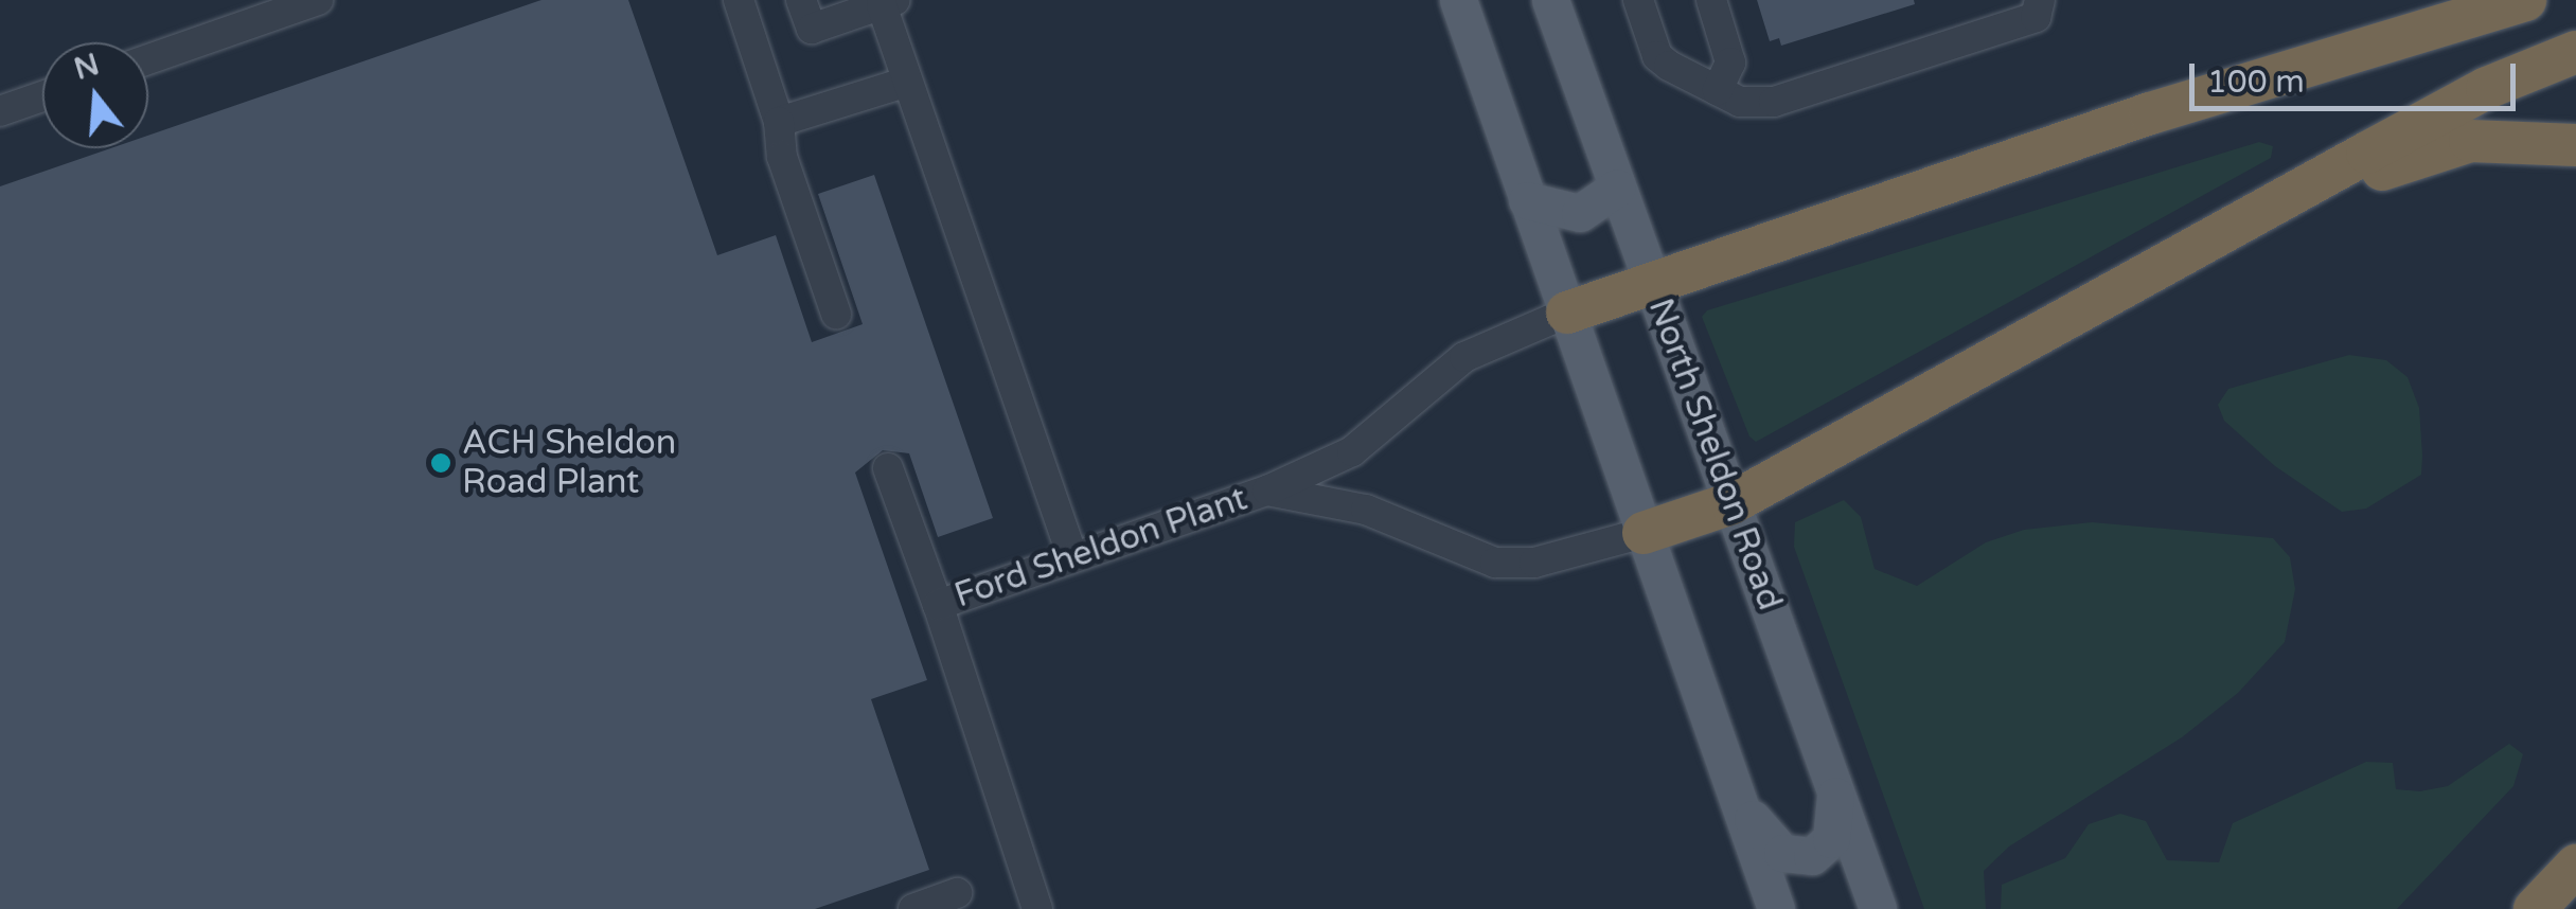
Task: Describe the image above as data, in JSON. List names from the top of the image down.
{
  "streets": {
    "main road": ["North Sheldon Road"],
    "lane": ["Ford Sheldon Plant"]
  },
  "places": ["ACH Sheldon Road Plant"],
  "scale_bar": "100 m",
  "north": "top"
}
